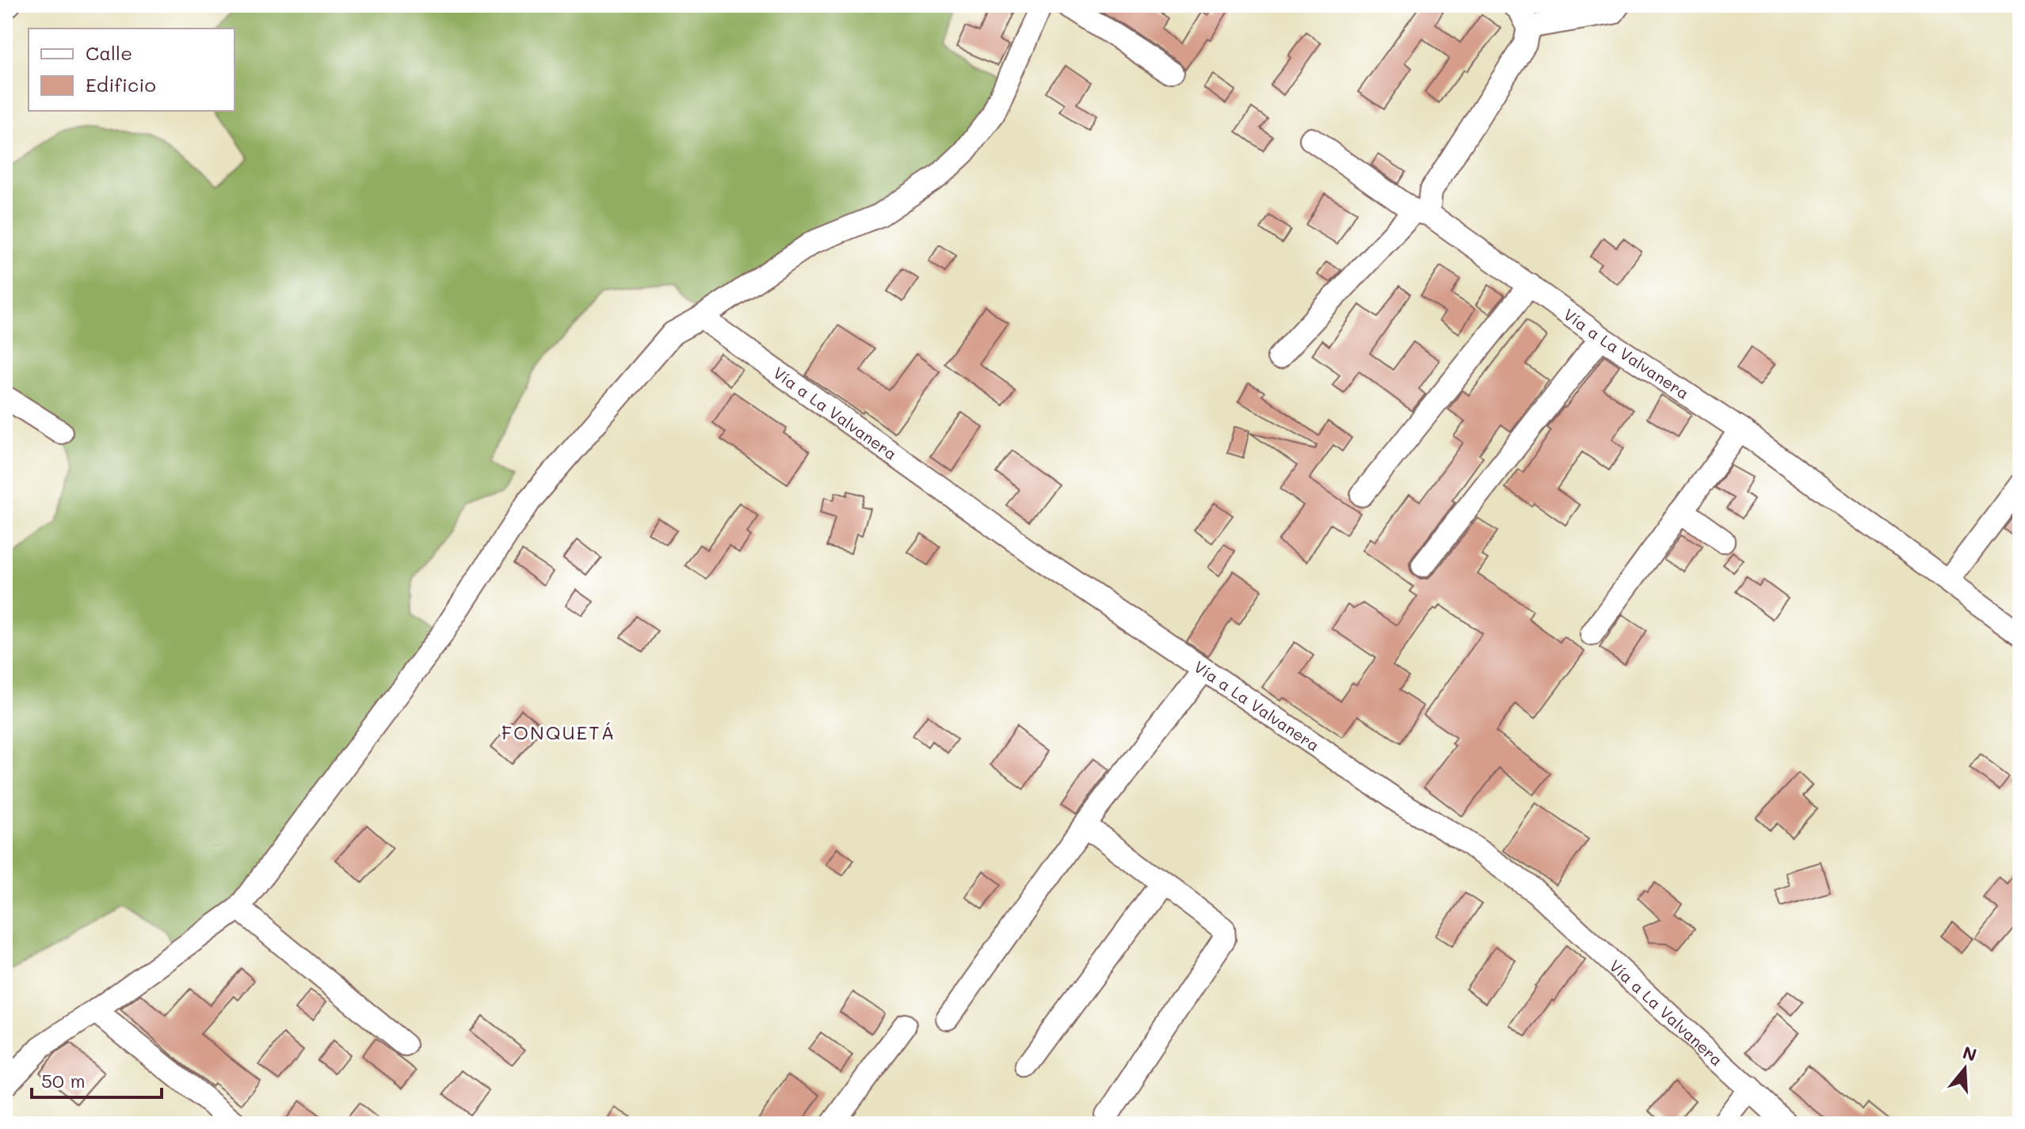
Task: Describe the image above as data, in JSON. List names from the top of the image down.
{
  "streets": {
    "street": ["Vía a La Valvanera"]
  },
  "districts": ["FONQUETÁ"],
  "legend": ["Calle", "Edificio"],
  "scale_bar": "50 m",
  "north": "top"
}
